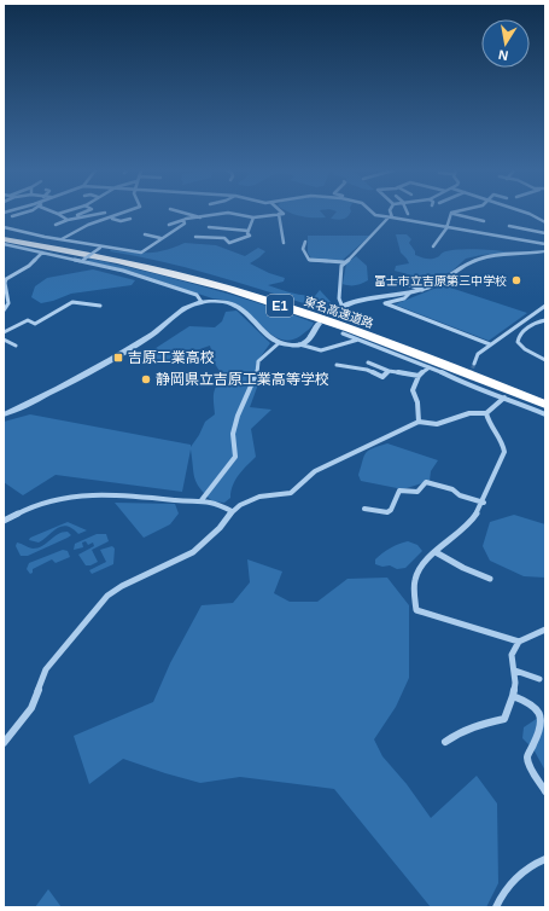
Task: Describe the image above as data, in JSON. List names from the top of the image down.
{
  "streets": {
    "highway": ["E1", "東名高速道路"]
  },
  "places": {
    "other": ["富士市立吉原第三中学校", "静岡県立吉原工業高等学校"],
    "transit": ["吉原工業高校"]
  },
  "north": "bottom"
}
